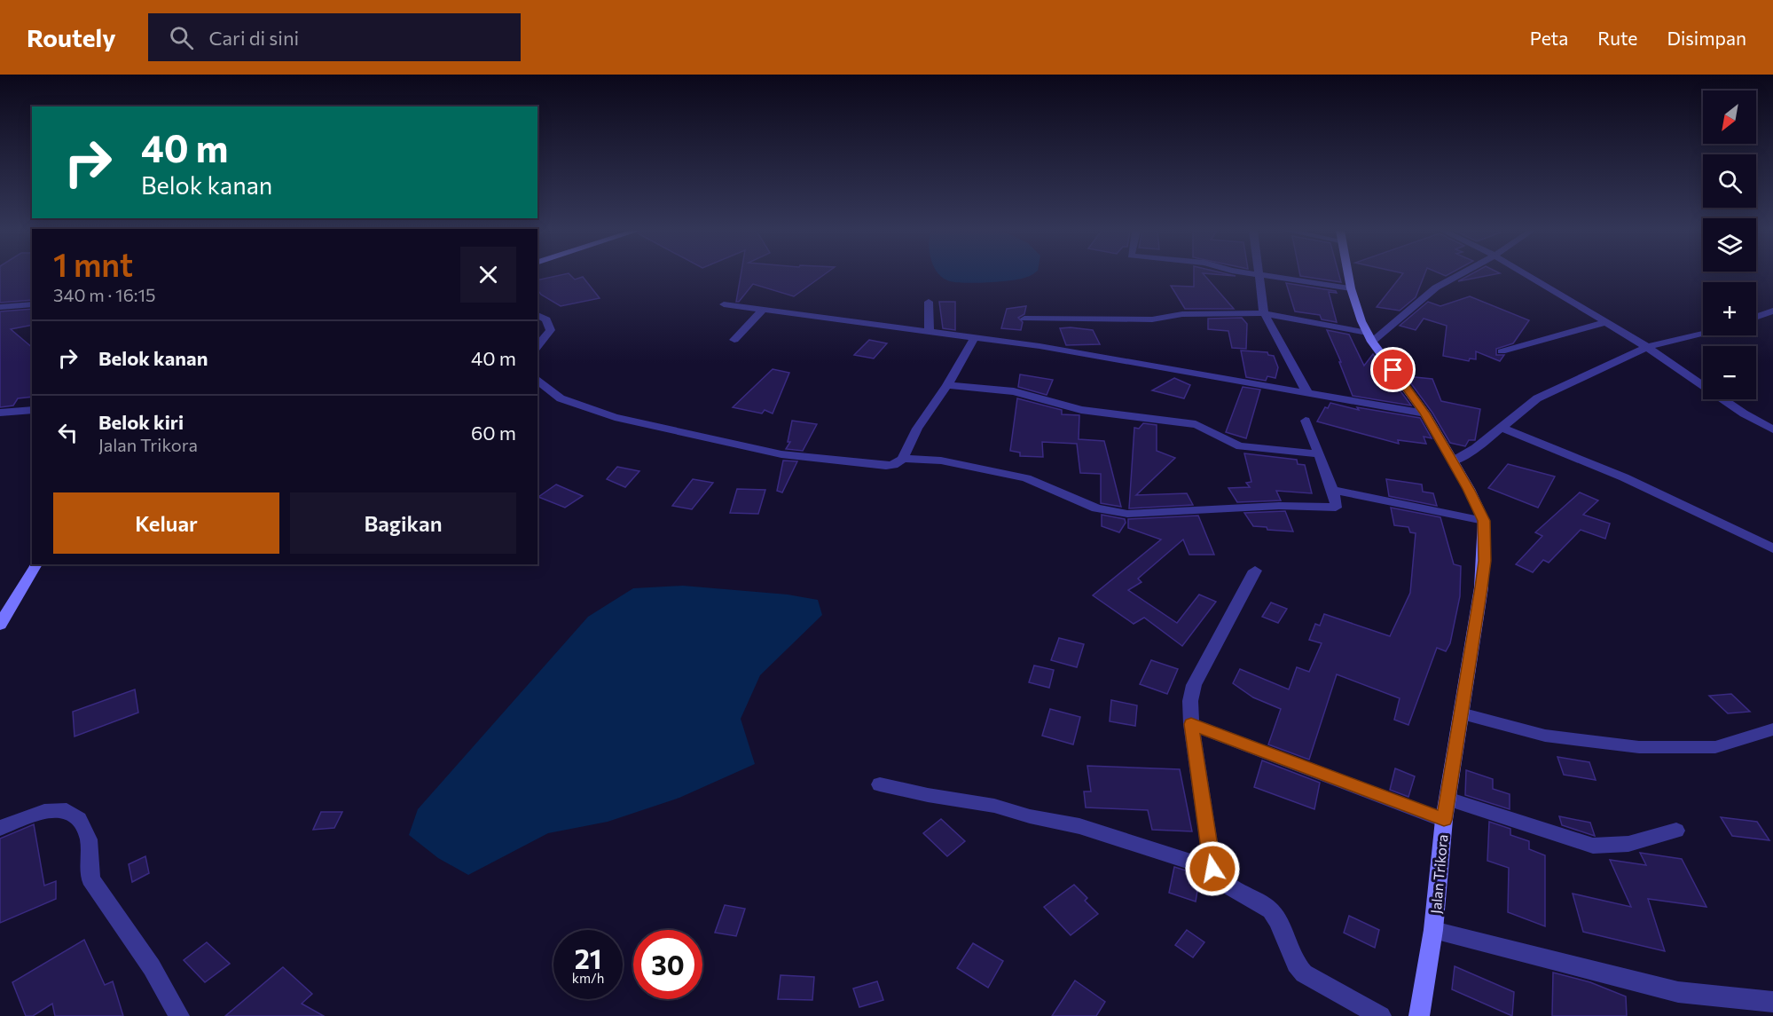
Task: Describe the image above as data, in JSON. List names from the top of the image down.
{
  "streets": {
    "street": ["Jalan Trikora"]
  },
  "north": "bottom left",
  "page": {
    "header": "Routely",
    "search": "Cari di sini",
    "nav": ["Peta", "Rute", "Disimpan"],
    "map_buttons": ["+", "−"],
    "turn": ["40 m", "Belok kanan"],
    "heading": ["1 mnt", "340 m · 16:15"],
    "list": [
      {
        "name": "Belok kanan",
        "value": "40 m"
      },
      {
        "name": "Belok kiri",
        "note": "Jalan Trikora",
        "value": "60 m"
      }
    ],
    "buttons": ["Keluar", "Bagikan"],
    "speed": "21 km/h",
    "limit": "30"
  }
}
